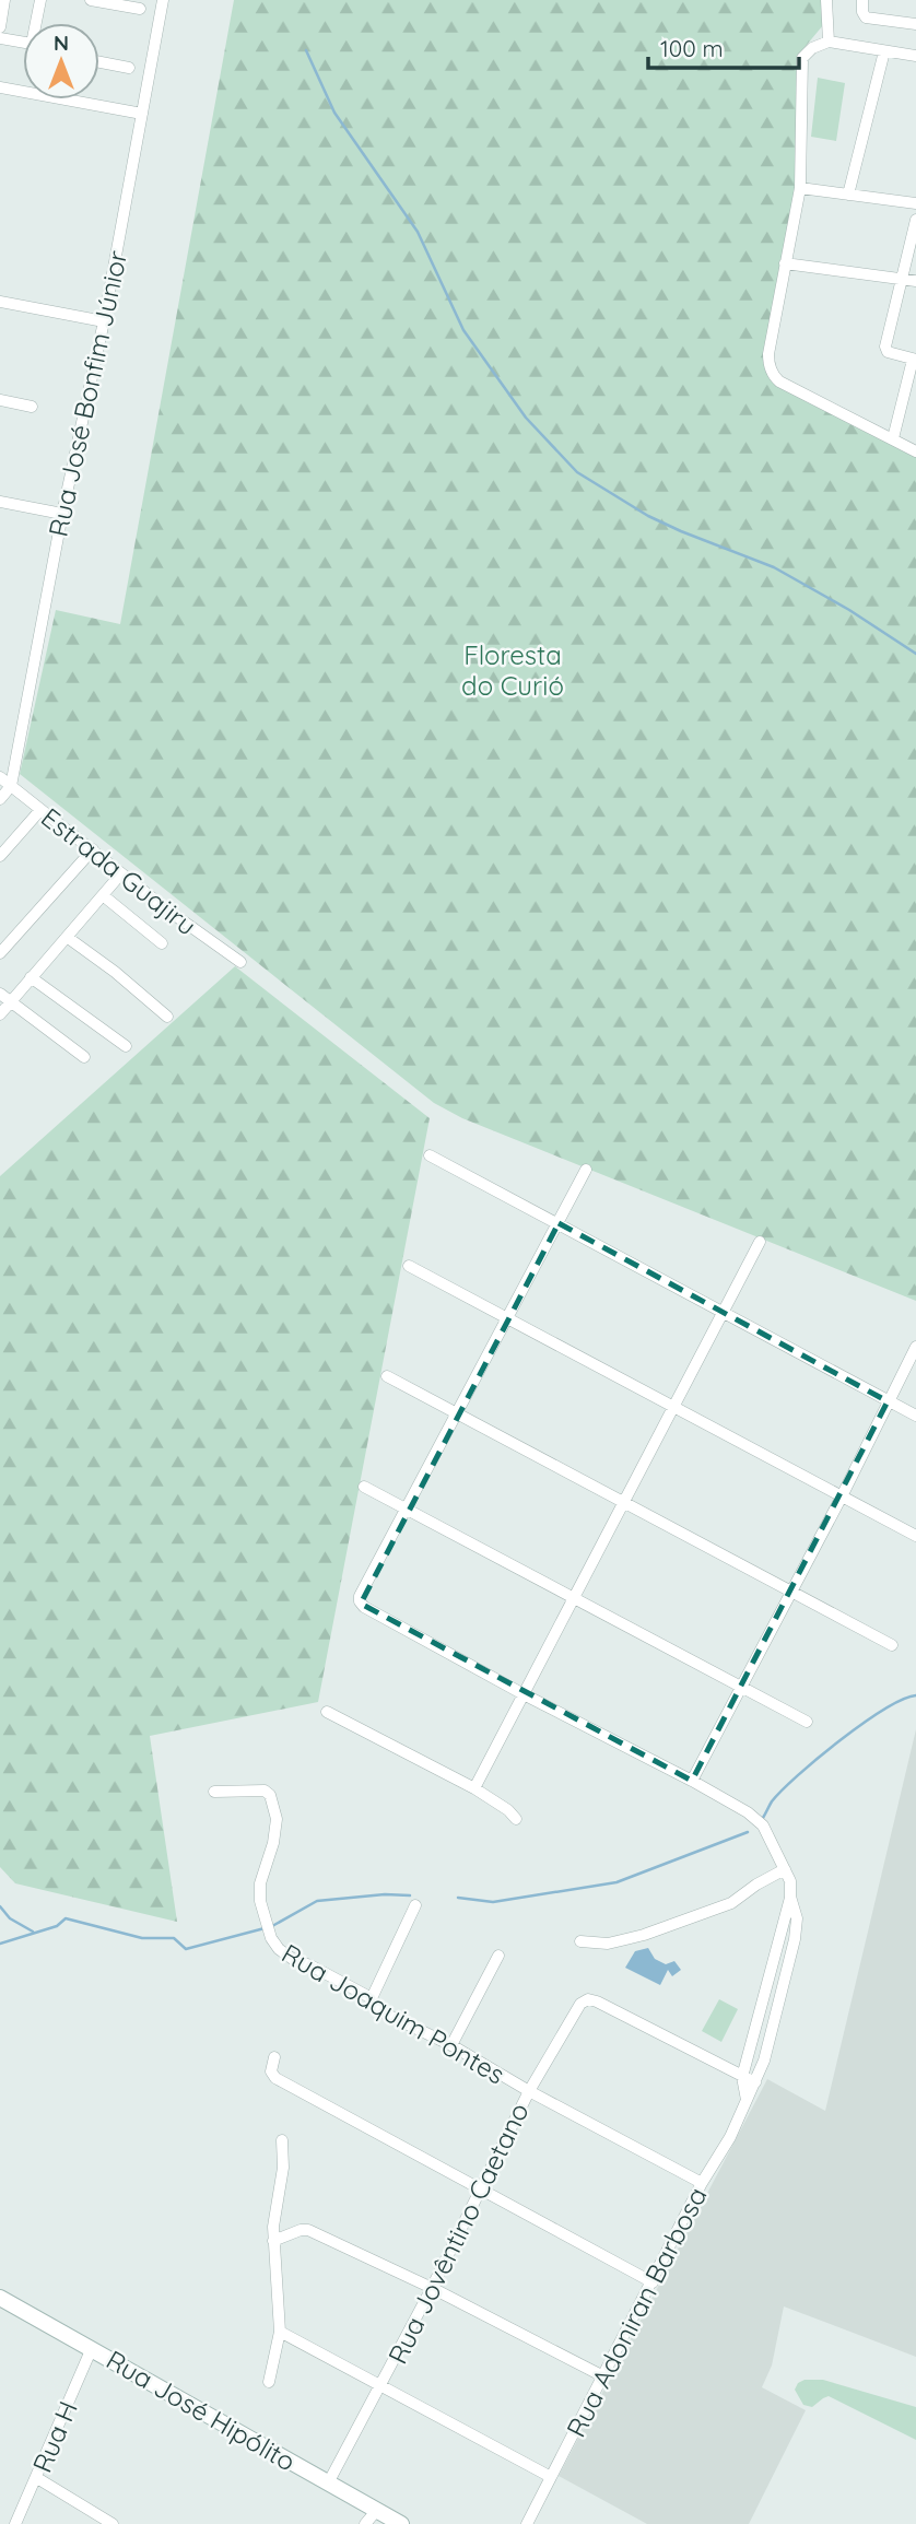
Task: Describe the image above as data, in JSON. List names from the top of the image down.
{
  "streets": {
    "street": [
      "Rua José Bonfim Júnior",
      "Estrada Guajiru",
      "Rua Joaquim Pontes",
      "Rua Jovêntino Caetano",
      "Rua Adoniran Barbosa",
      "Rua José Hipólito",
      "Rua H"
    ]
  },
  "crossings": [
    ["Rua José Bonfim Júnior", "Estrada Guajiru"],
    ["Rua Joaquim Pontes", "Rua Jovêntino Caetano"],
    ["Rua Joaquim Pontes", "Rua Adoniran Barbosa"],
    ["Rua Jovêntino Caetano", "Rua José Hipólito"],
    ["Rua José Hipólito", "Rua H"]
  ],
  "parks": ["Floresta do Curió"],
  "scale_bar": "100 m",
  "north": "top"
}
